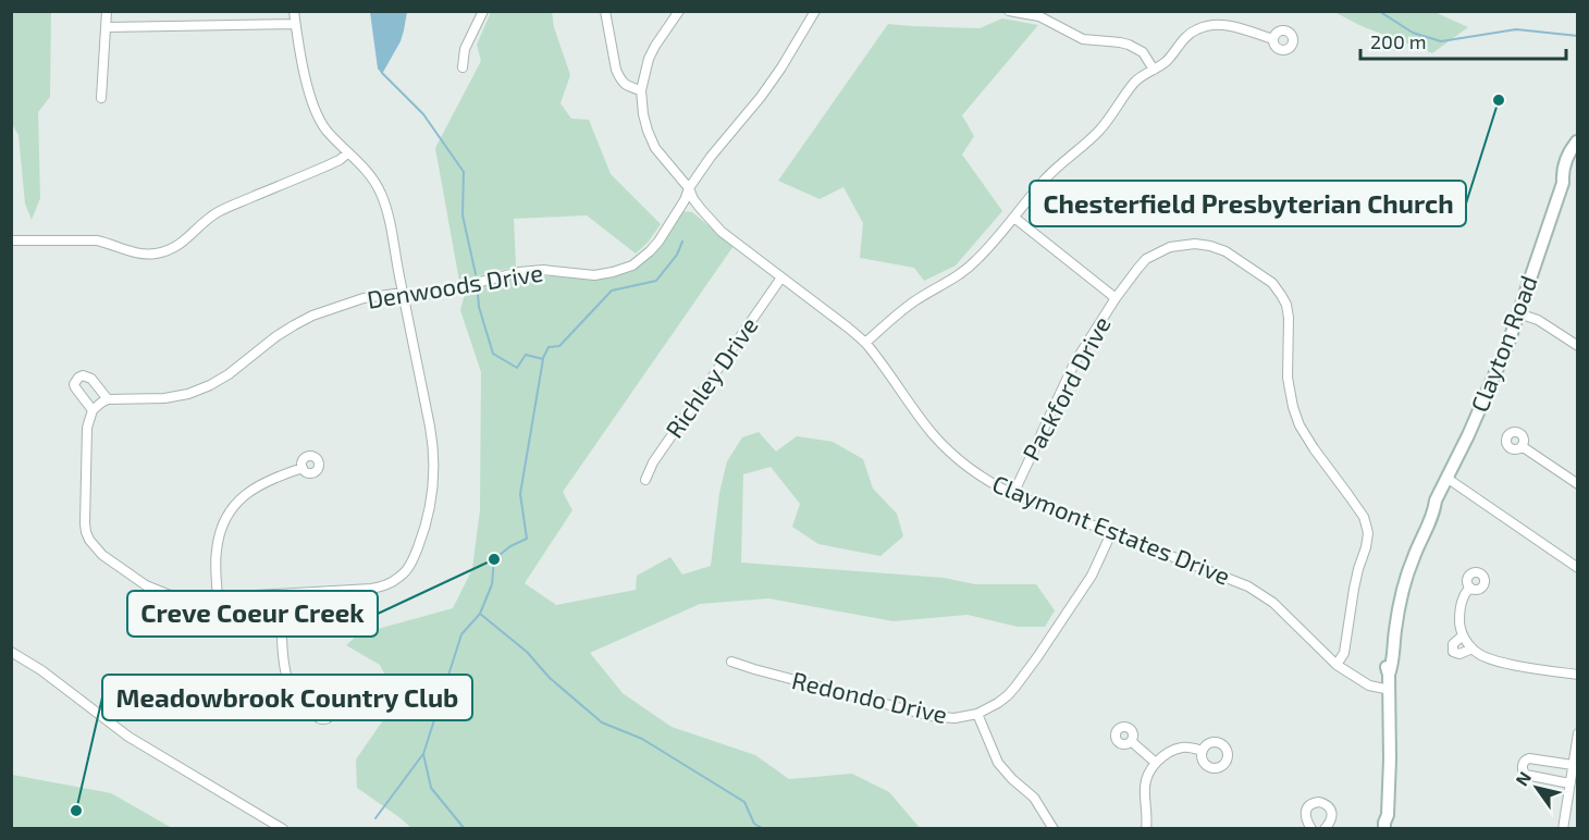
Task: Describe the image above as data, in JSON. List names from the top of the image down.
{
  "streets": {
    "main road": ["Clayton Road"],
    "street": [
      "Denwoods Drive",
      "Richley Drive",
      "Packford Drive",
      "Claymont Estates Drive",
      "Redondo Drive"
    ]
  },
  "crossings": [
    ["Denwoods Drive", "Claymont Estates Drive"],
    ["Clayton Road", "Claymont Estates Drive"],
    ["Richley Drive", "Claymont Estates Drive"],
    ["Packford Drive", "Claymont Estates Drive"],
    ["Claymont Estates Drive", "Redondo Drive"]
  ],
  "places": ["Chesterfield Presbyterian Church", "Creve Coeur Creek", "Meadowbrook Country Club"],
  "scale_bar": "200 m",
  "north": "top left"
}
